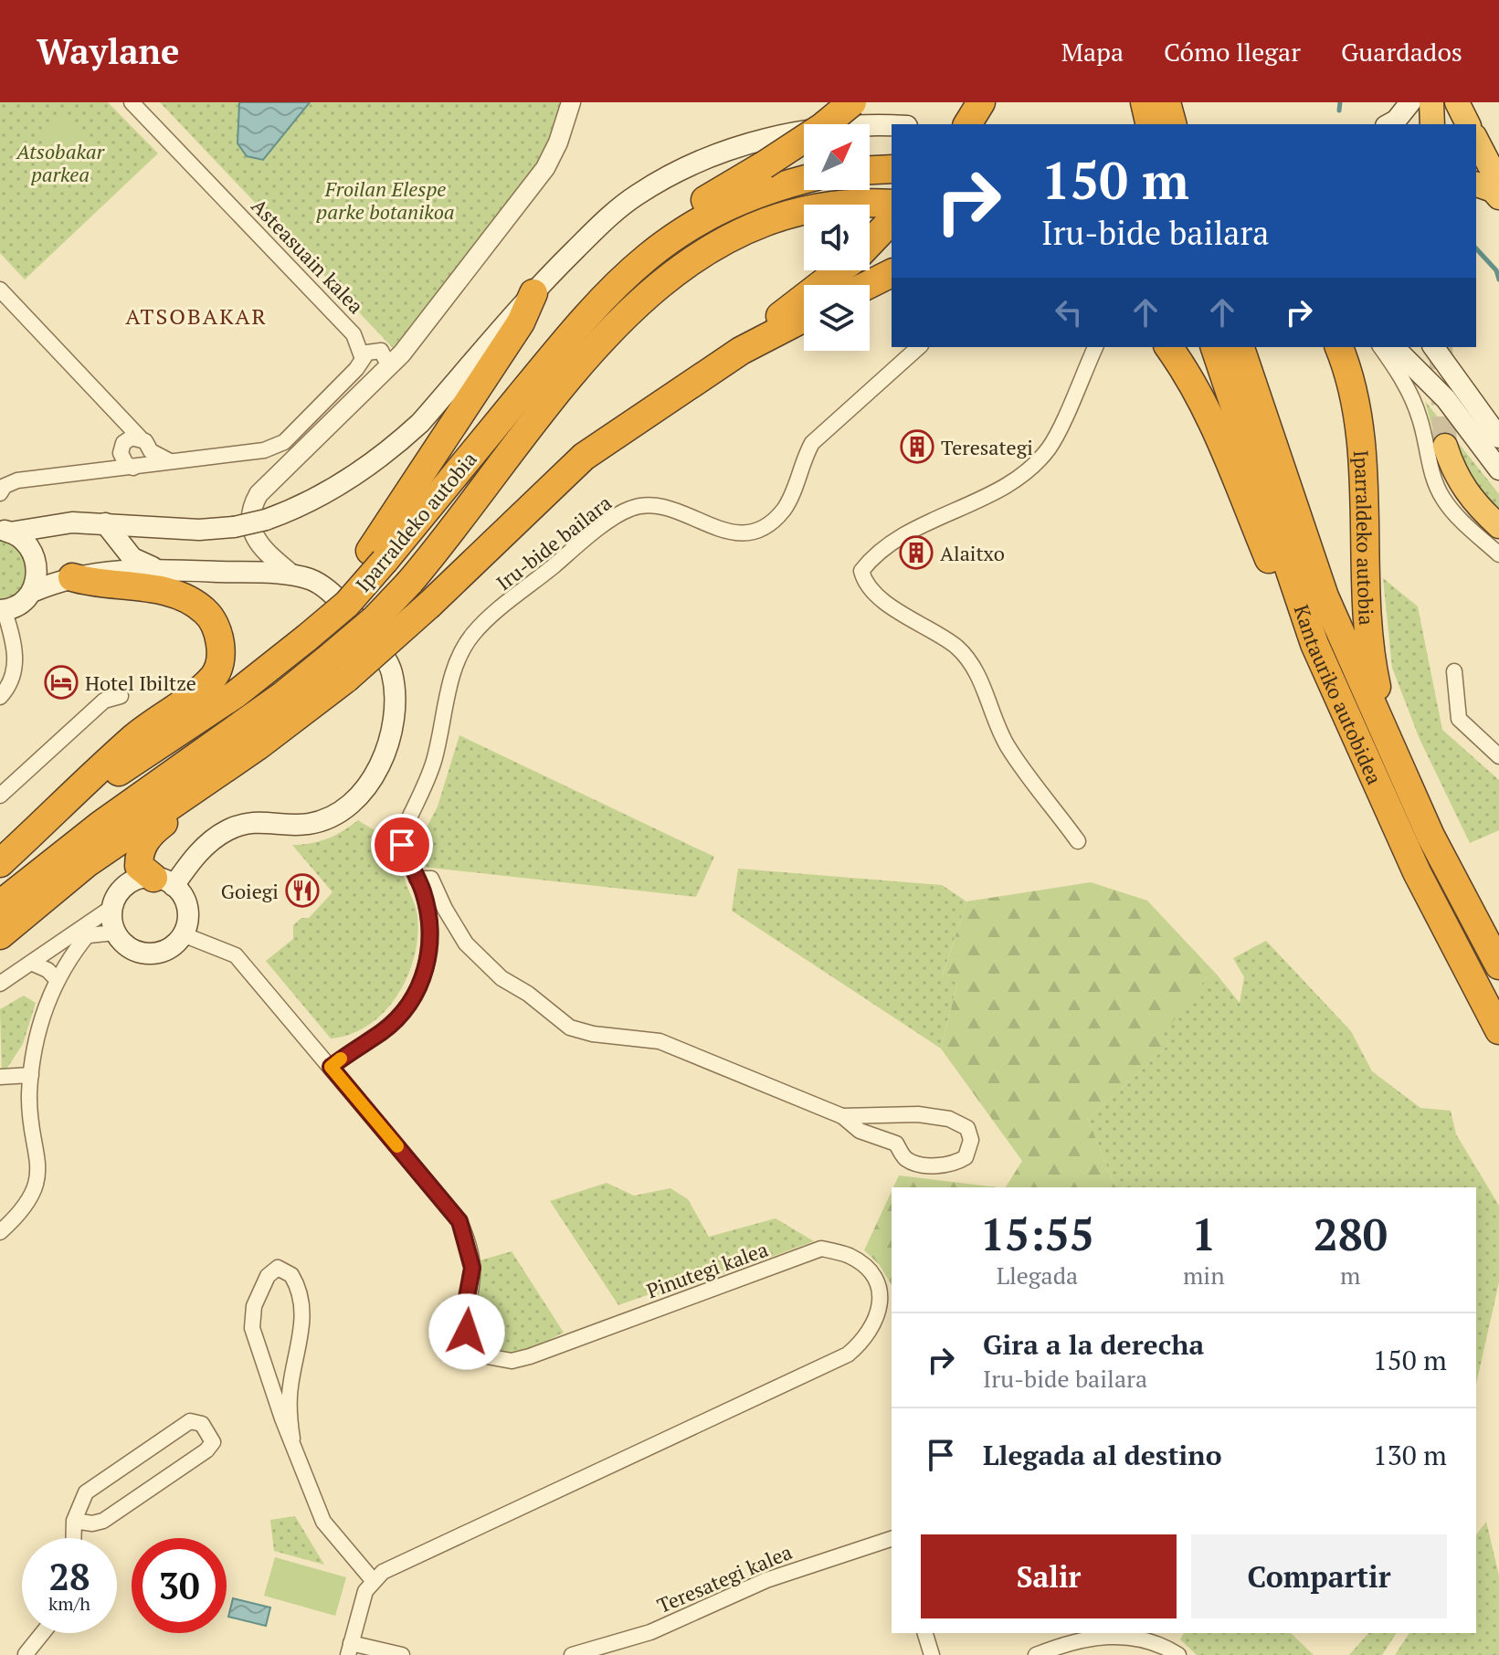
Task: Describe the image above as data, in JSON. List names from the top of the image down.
{
  "streets": {
    "highway": ["Iparraldeko autobia", "Kantauriko autobidea"],
    "street": [
      "Asteasuain kalea",
      "Iru-bide bailara",
      "Pinutegi kalea",
      "Teresategi kalea"
    ]
  },
  "crossings": [
    ["Iparraldeko autobia", "Kantauriko autobidea"],
    ["Iru-bide bailara", "Pinutegi kalea"]
  ],
  "districts": ["ATSOBAKAR"],
  "parks": ["Atsobakar parkea", "Froilan Elespe parke botanikoa"],
  "places": {
    "building": ["Teresategi", "Alaitxo"],
    "hotel": ["Hotel Ibiltze"],
    "restaurant": ["Goiegi"]
  },
  "north": "top right",
  "page": {
    "header": "Waylane",
    "nav": ["Mapa", "Cómo llegar", "Guardados"],
    "turn": ["150 m", "Iru-bide bailara"],
    "eta": [
      "15:55",
      "Llegada",
      "1",
      "min",
      "280",
      "m"
    ],
    "list": [
      {
        "name": "Gira a la derecha",
        "note": "Iru-bide bailara",
        "value": "150 m"
      },
      {
        "name": "Llegada al destino",
        "value": "130 m"
      }
    ],
    "buttons": ["Salir", "Compartir"],
    "speed": "28 km/h",
    "limit": "30"
  }
}
